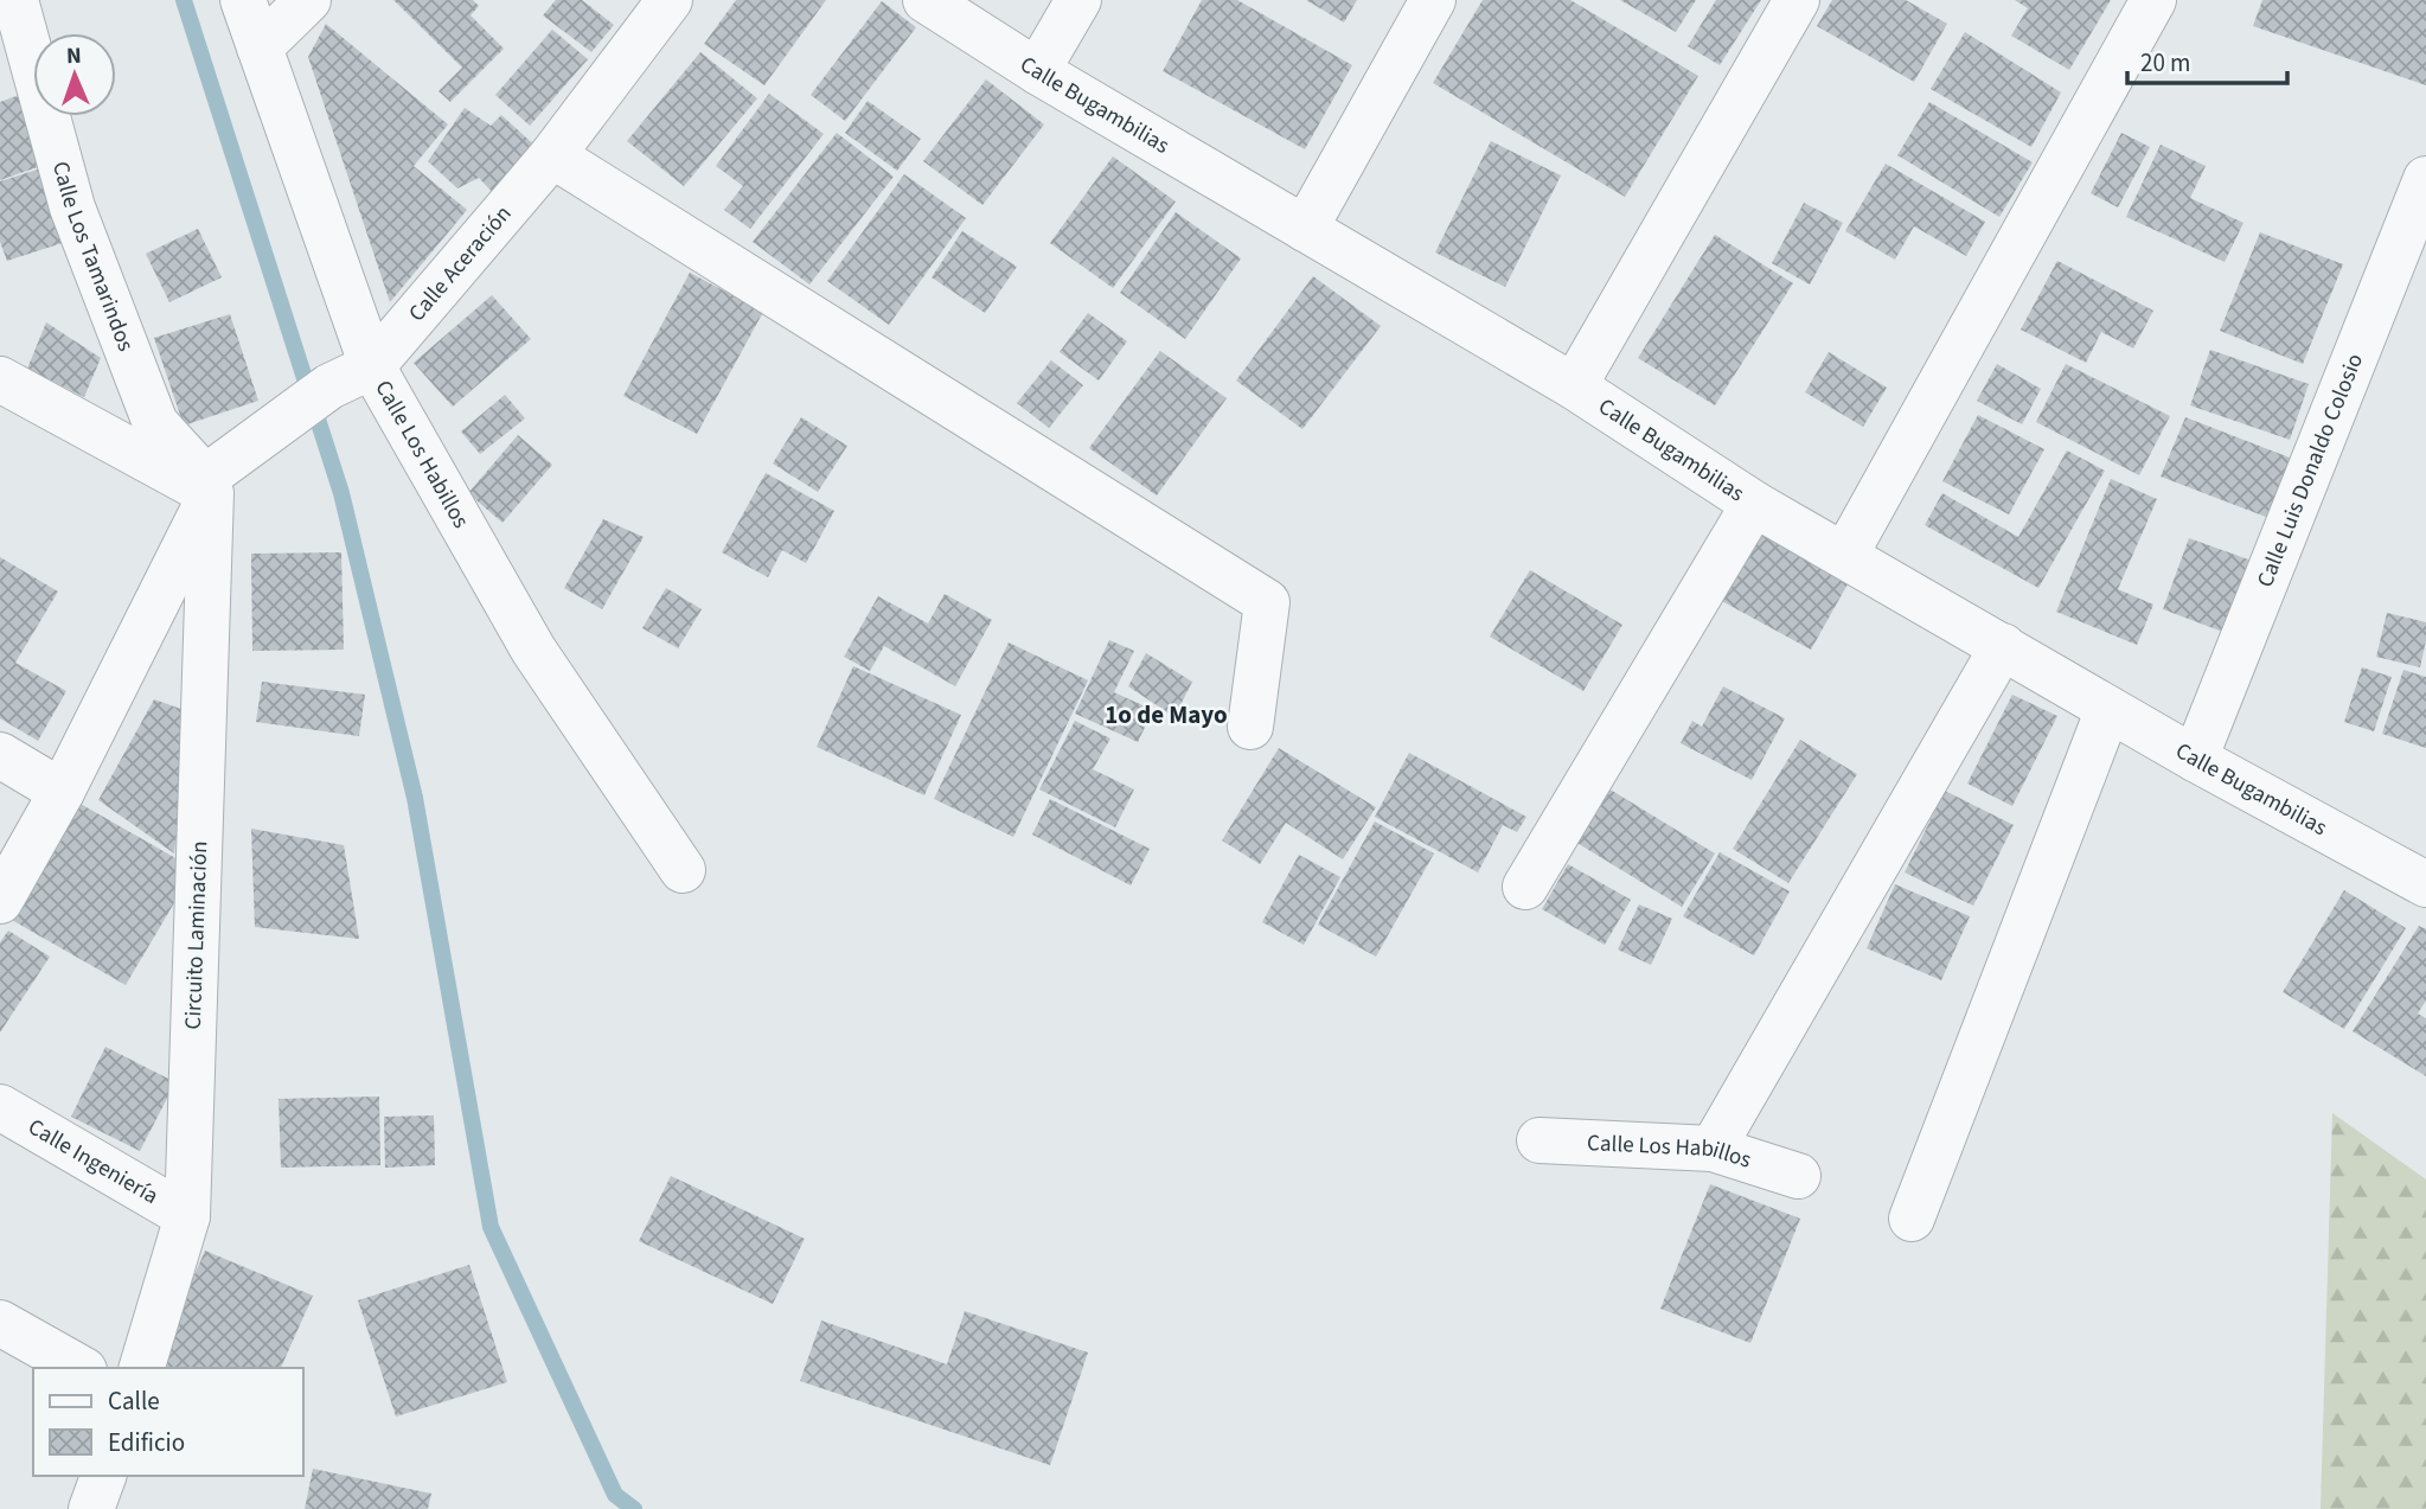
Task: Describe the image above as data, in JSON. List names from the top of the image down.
{
  "streets": {
    "street": [
      "Calle Bugambilias",
      "Calle Los Tamarindos",
      "Calle Aceración",
      "Calle Los Habillos",
      "Calle Luis Donaldo Colosio",
      "Circuito Laminación",
      "Calle Ingeniería"
    ]
  },
  "crossings": [
    ["Calle Bugambilias", "Calle Luis Donaldo Colosio"],
    ["Calle Los Tamarindos", "Calle Aceración"],
    ["Calle Los Tamarindos", "Circuito Laminación"],
    ["Calle Aceración", "Calle Los Habillos"],
    ["Calle Aceración", "Circuito Laminación"],
    ["Circuito Laminación", "Calle Ingeniería"]
  ],
  "districts": ["1o de Mayo"],
  "legend": ["Calle", "Edificio"],
  "scale_bar": "20 m",
  "north": "top"
}
